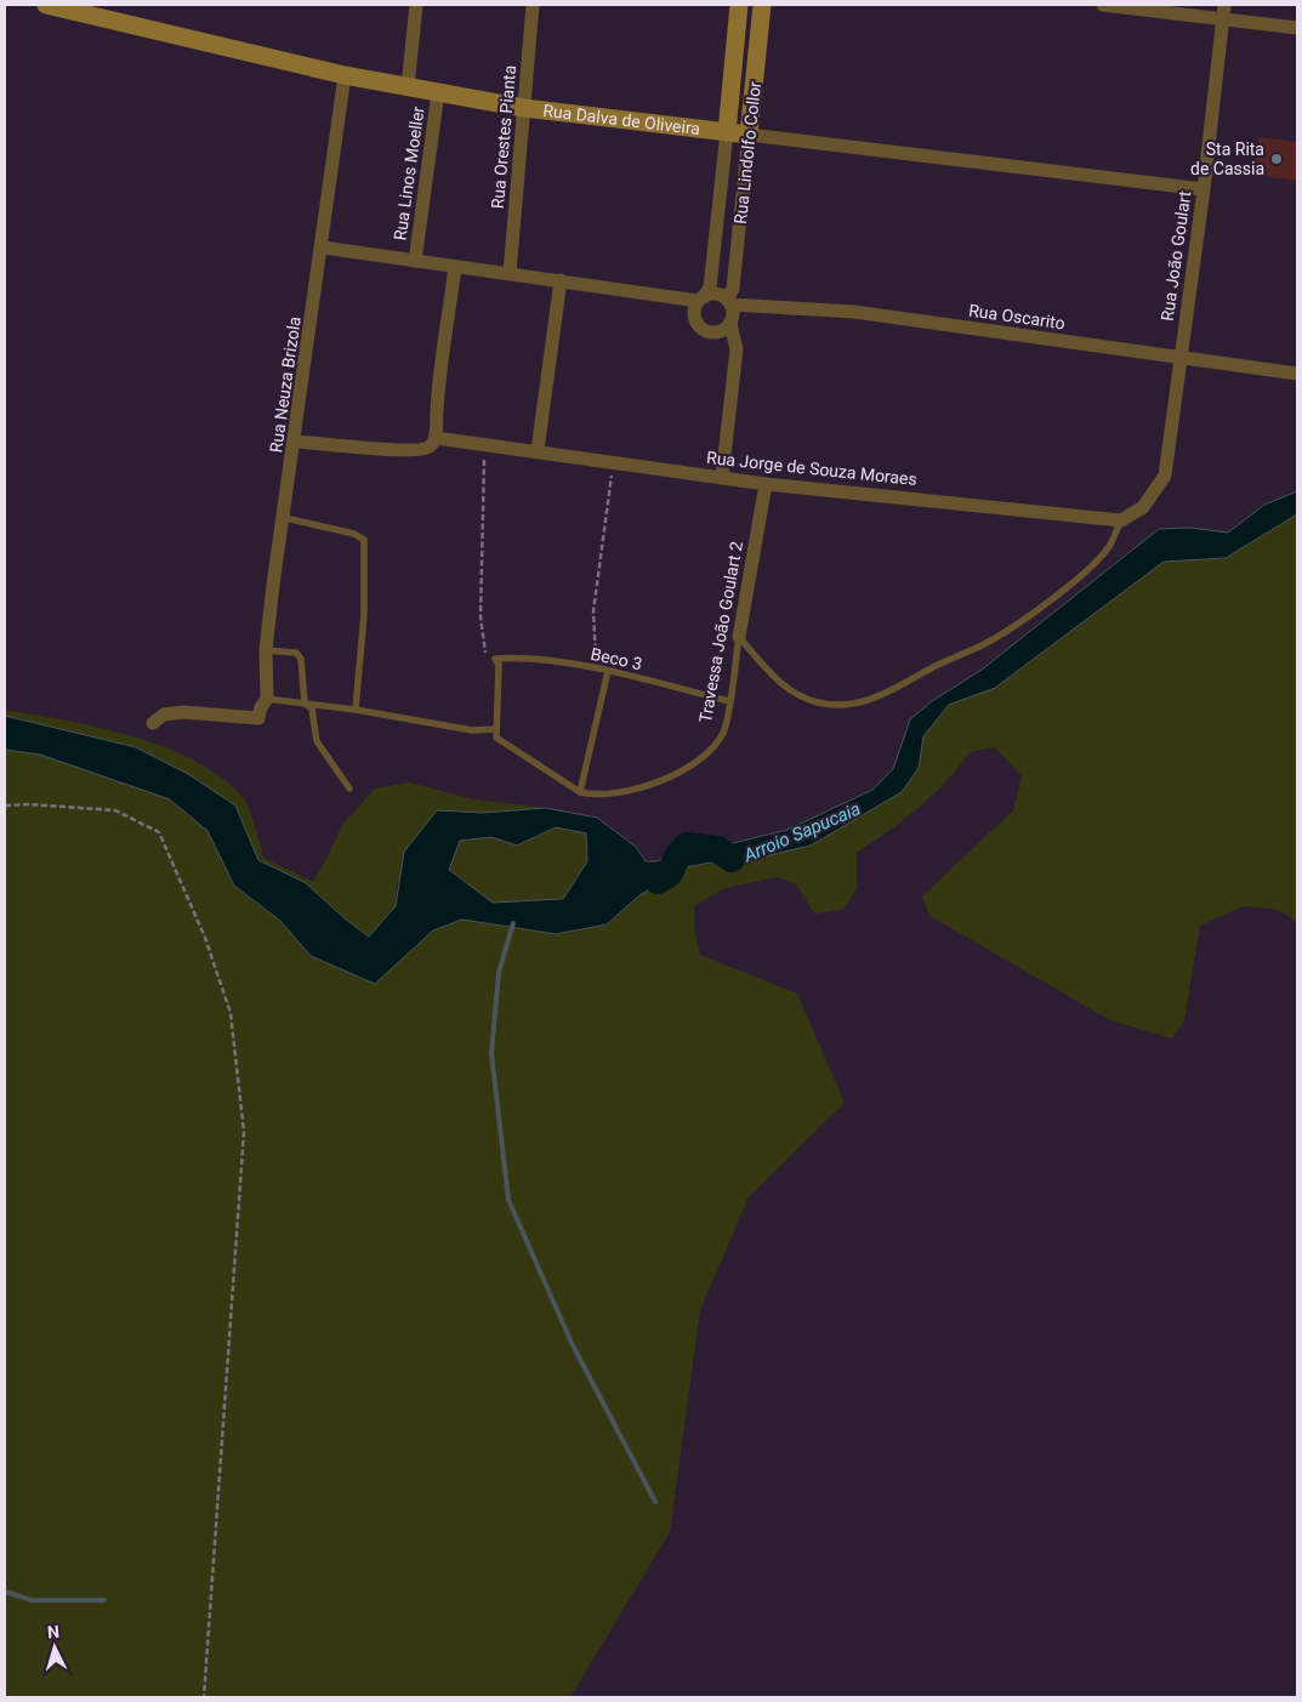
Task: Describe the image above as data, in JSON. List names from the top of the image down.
{
  "streets": {
    "street": [
      "Rua Dalva de Oliveira",
      "Rua Orestes Pianta",
      "Rua Lindolfo Collor",
      "Rua Linos Moeller",
      "Rua João Goulart",
      "Rua Oscarito",
      "Rua Neuza Brizola",
      "Rua Jorge de Souza Moraes",
      "Travessa João Goulart 2"
    ],
    "lane": ["Beco 3"]
  },
  "crossings": [
    ["Rua Dalva de Oliveira", "Rua Orestes Pianta"],
    ["Rua Dalva de Oliveira", "Rua Lindolfo Collor"],
    ["Rua Dalva de Oliveira", "Rua Linos Moeller"],
    ["Rua Dalva de Oliveira", "Rua João Goulart"],
    ["Rua Dalva de Oliveira", "Rua Neuza Brizola"],
    ["Rua Lindolfo Collor", "Rua Oscarito"],
    ["Rua João Goulart", "Rua Oscarito"],
    ["Rua João Goulart", "Rua Jorge de Souza Moraes"],
    ["Rua Jorge de Souza Moraes", "Travessa João Goulart 2"],
    ["Travessa João Goulart 2", "Beco 3"]
  ],
  "water": ["Arroio Sapucaia"],
  "places": ["Sta Rita de Cassia"],
  "north": "top"
}
